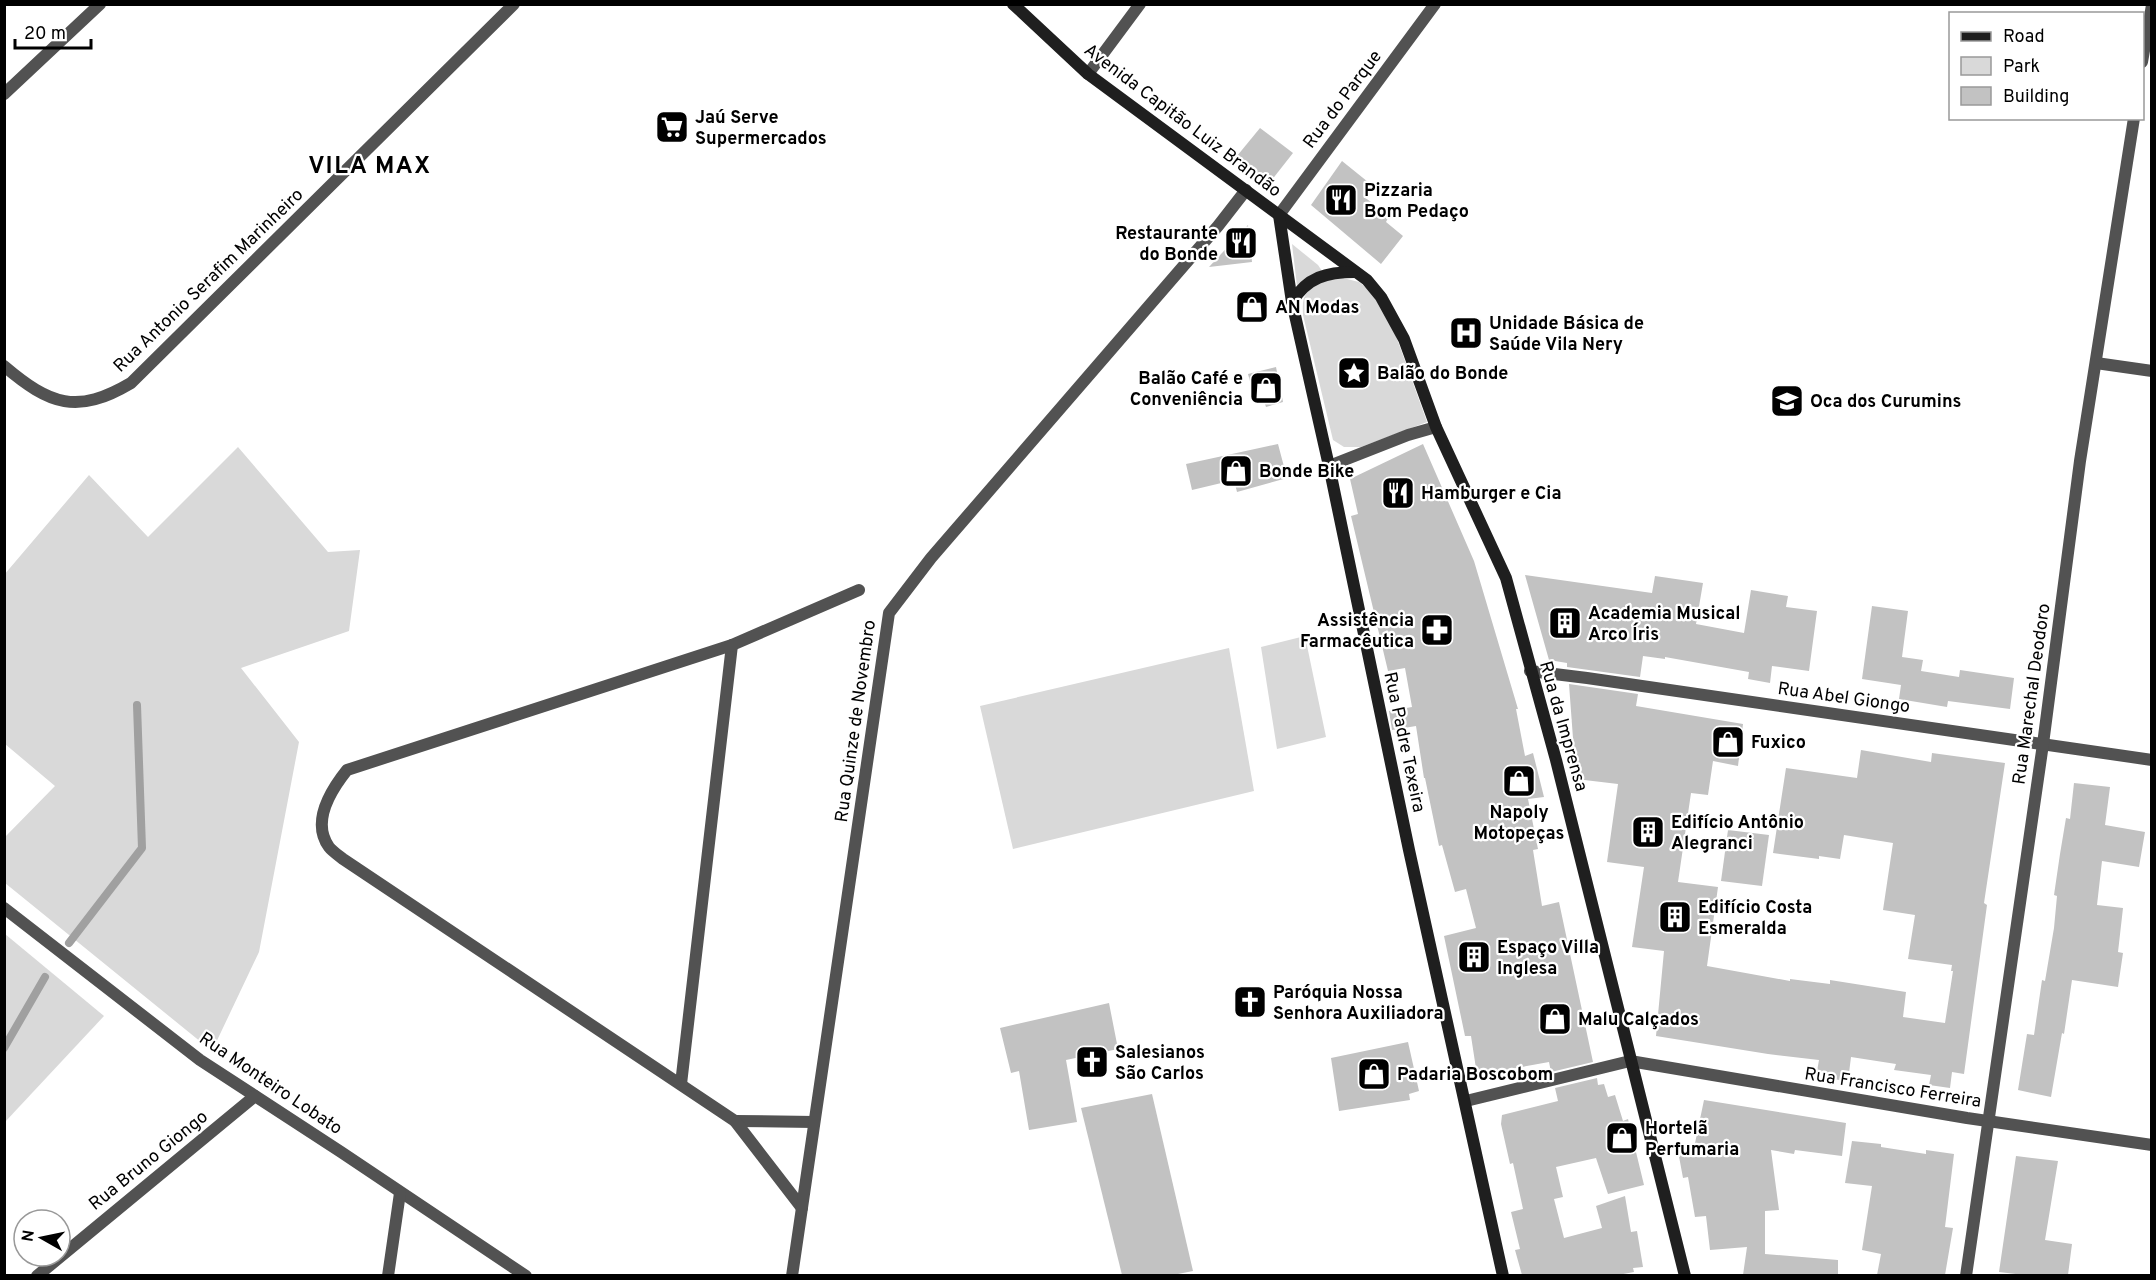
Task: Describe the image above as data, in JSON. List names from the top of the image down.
{
  "streets": {
    "main road": ["Avenida Capitão Luiz Brandão", "Rua da Imprensa", "Rua Padre Texeira"],
    "street": [
      "Rua do Parque",
      "Rua Antonio Serafim Marinheiro",
      "Rua Marechal Deodoro",
      "Rua Abel Giongo",
      "Rua Quinze de Novembro",
      "Rua Monteiro Lobato",
      "Rua Francisco Ferreira",
      "Rua Bruno Giongo"
    ]
  },
  "crossings": [
    ["Rua do Parque", "Avenida Capitão Luiz Brandão"],
    ["Rua do Parque", "Rua da Imprensa"],
    ["Rua do Parque", "Rua Padre Texeira"],
    ["Avenida Capitão Luiz Brandão", "Rua Quinze de Novembro"],
    ["Avenida Capitão Luiz Brandão", "Rua da Imprensa"],
    ["Avenida Capitão Luiz Brandão", "Rua Padre Texeira"],
    ["Rua Marechal Deodoro", "Rua Abel Giongo"],
    ["Rua Marechal Deodoro", "Rua Francisco Ferreira"],
    ["Rua Abel Giongo", "Rua da Imprensa"],
    ["Rua da Imprensa", "Rua Padre Texeira"],
    ["Rua da Imprensa", "Rua Francisco Ferreira"],
    ["Rua Monteiro Lobato", "Rua Bruno Giongo"]
  ],
  "districts": ["VILA MAX"],
  "places": {
    "supermarket": ["Jaú Serve Supermercados"],
    "restaurant": ["Pizzaria Bom Pedaço", "Restaurante do Bonde", "Hamburger e Cia"],
    "shop": [
      "AN Modas",
      "Balão Café e Conveniência",
      "Bonde Bike",
      "Fuxico",
      "Napoly Motopeças",
      "Malu Calçados",
      "Padaria Boscobom",
      "Hortelã Perfumaria"
    ],
    "hospital": ["Unidade Básica de Saúde Vila Nery"],
    "place": ["Balão do Bonde"],
    "school or university": ["Oca dos Curumins"],
    "building": [
      "Academia Musical Arco Íris",
      "Edifício Antônio Alegranci",
      "Edifício Costa Esmeralda",
      "Espaço Villa Inglesa"
    ],
    "pharmacy": ["Assistência Farmacêutica"],
    "church": ["Paróquia Nossa Senhora Auxiliadora", "Salesianos São Carlos"]
  },
  "legend": ["Road", "Park", "Building"],
  "scale_bar": "20 m",
  "north": "left"
}
